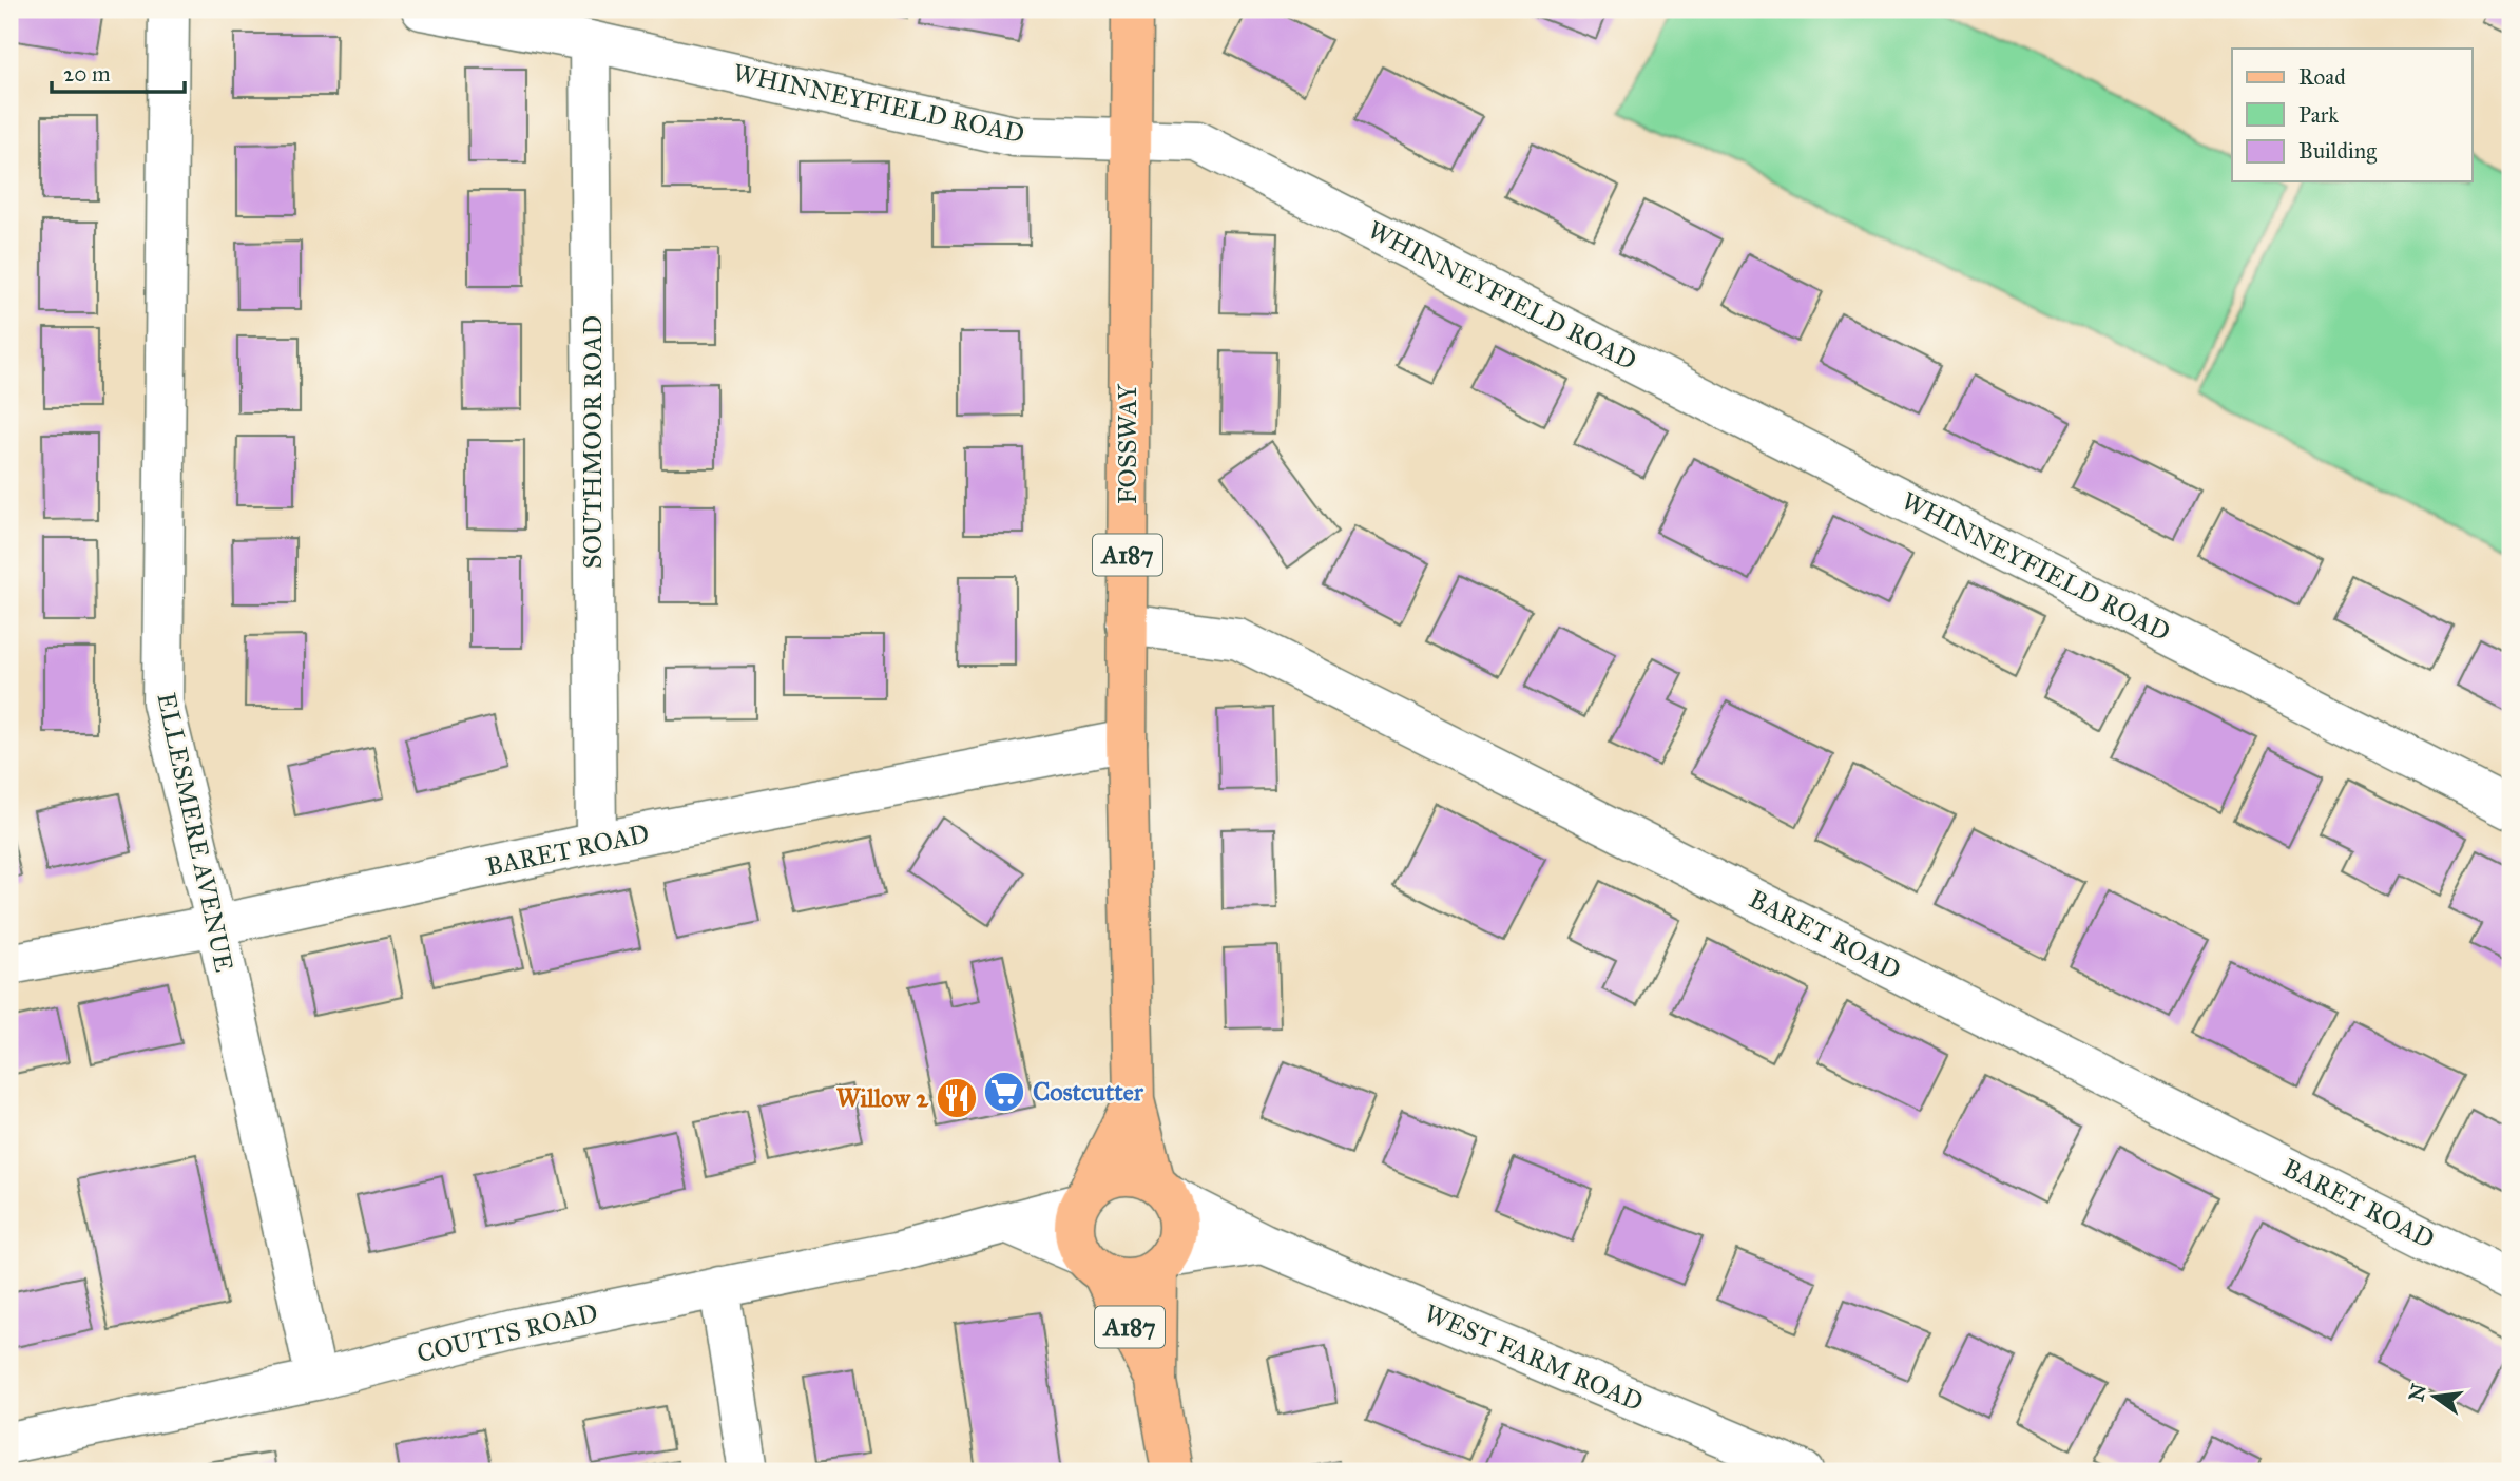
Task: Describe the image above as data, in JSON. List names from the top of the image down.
{
  "streets": {
    "main road": ["FOSSWAY", "A187"],
    "street": [
      "WHINNEYFIELD ROAD",
      "SOUTHMOOR ROAD",
      "ELLESMERE AVENUE",
      "BARET ROAD",
      "COUTTS ROAD",
      "WEST FARM ROAD"
    ]
  },
  "crossings": [
    ["WHINNEYFIELD ROAD", "SOUTHMOOR ROAD"],
    ["WHINNEYFIELD ROAD", "FOSSWAY"],
    ["SOUTHMOOR ROAD", "BARET ROAD"],
    ["FOSSWAY", "A187"],
    ["FOSSWAY", "BARET ROAD"],
    ["FOSSWAY", "COUTTS ROAD"],
    ["FOSSWAY", "WEST FARM ROAD"],
    ["A187", "COUTTS ROAD"],
    ["A187", "WEST FARM ROAD"],
    ["ELLESMERE AVENUE", "BARET ROAD"],
    ["ELLESMERE AVENUE", "COUTTS ROAD"],
    ["COUTTS ROAD", "WEST FARM ROAD"]
  ],
  "places": {
    "supermarket": ["Costcutter"],
    "restaurant": ["Willow 2"]
  },
  "legend": ["Road", "Park", "Building"],
  "scale_bar": "20 m",
  "north": "left"
}
